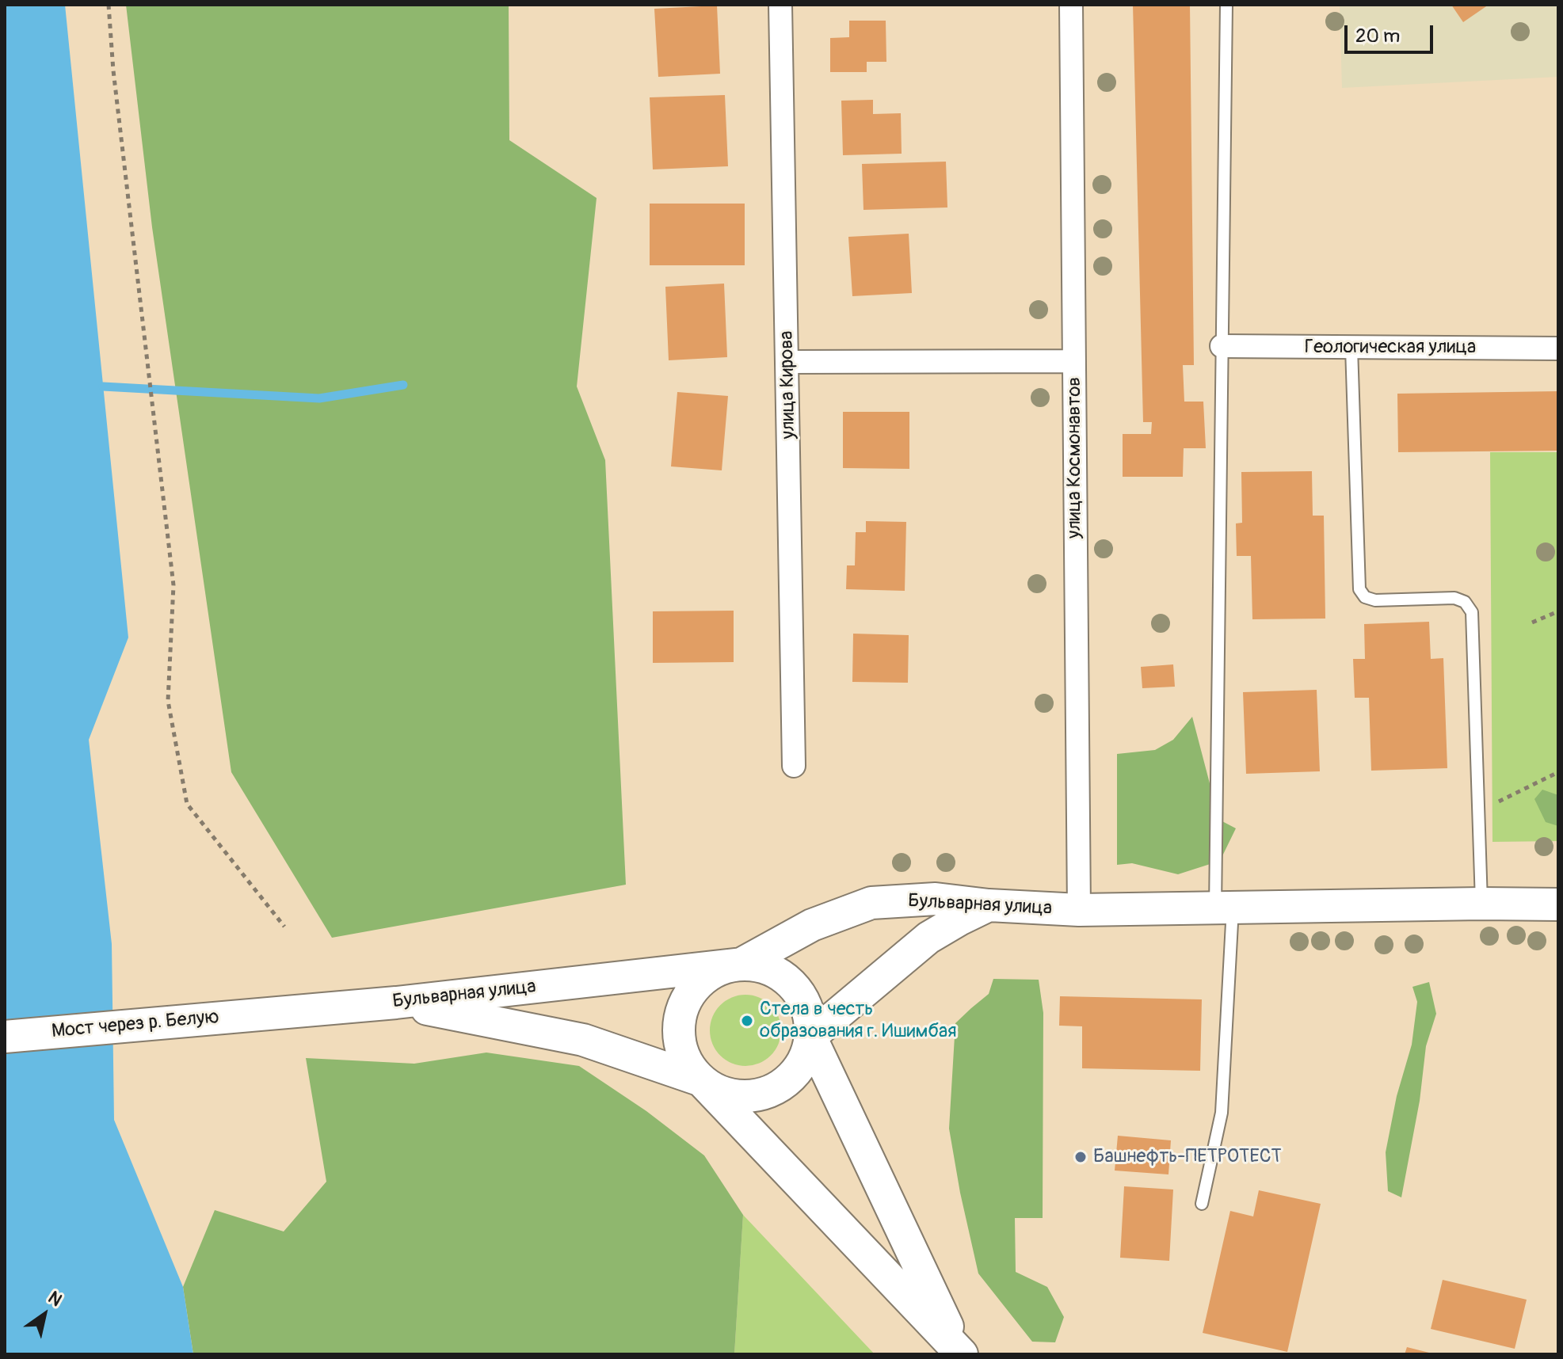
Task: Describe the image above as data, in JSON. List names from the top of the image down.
{
  "streets": {
    "main road": ["Бульварная улица", "Мост через р. Белую"],
    "street": ["Геологическая улица", "улица Кирова", "улица Космонавтов"]
  },
  "crossings": [
    ["улица Космонавтов", "Бульварная улица"],
    ["Бульварная улица", "Мост через р. Белую"]
  ],
  "places": ["Стела в честь образования г. Ишимбая", "Башнефть-ПЕТРОТЕСТ"],
  "scale_bar": "20 m",
  "north": "top right"
}
